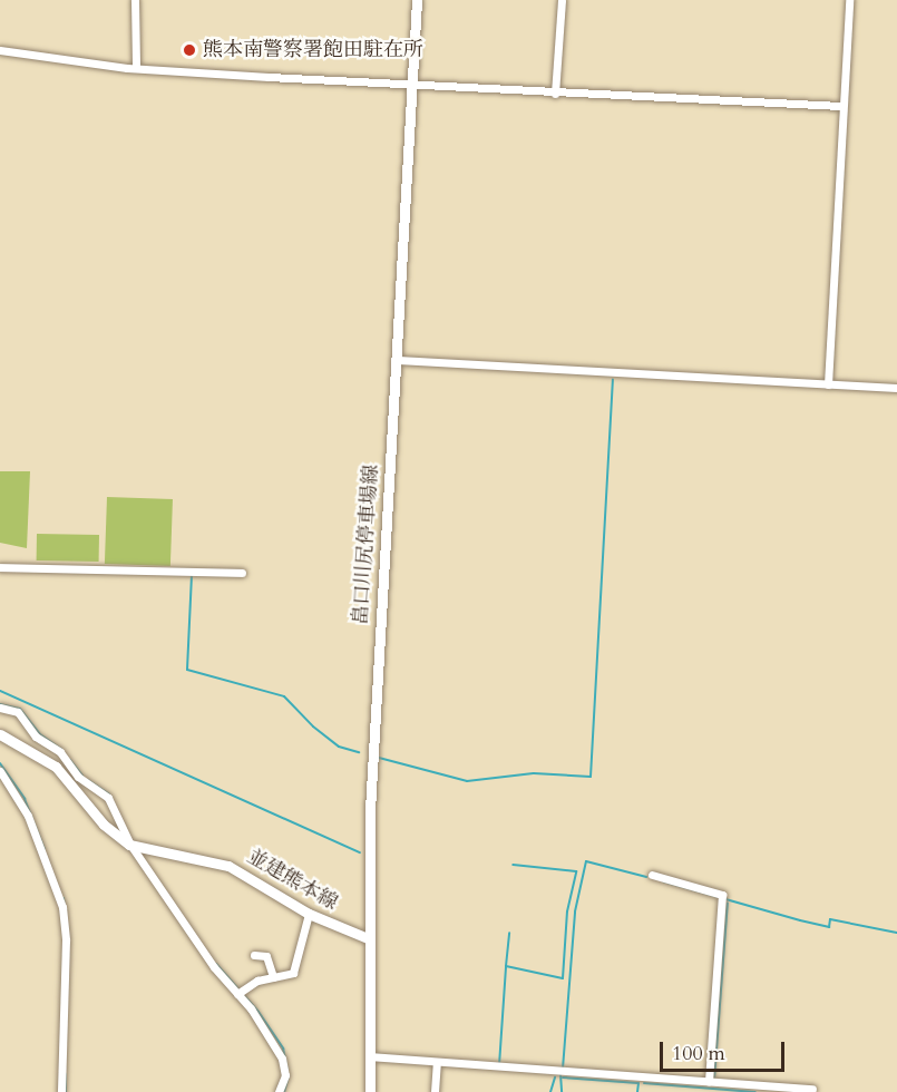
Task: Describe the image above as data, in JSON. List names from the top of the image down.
{
  "streets": {
    "main road": ["畠口川尻停車場線", "並建熊本線"]
  },
  "crossings": [
    ["畠口川尻停車場線", "並建熊本線"]
  ],
  "places": ["熊本南警察署飽田駐在所"],
  "scale_bar": "100 m"
}
